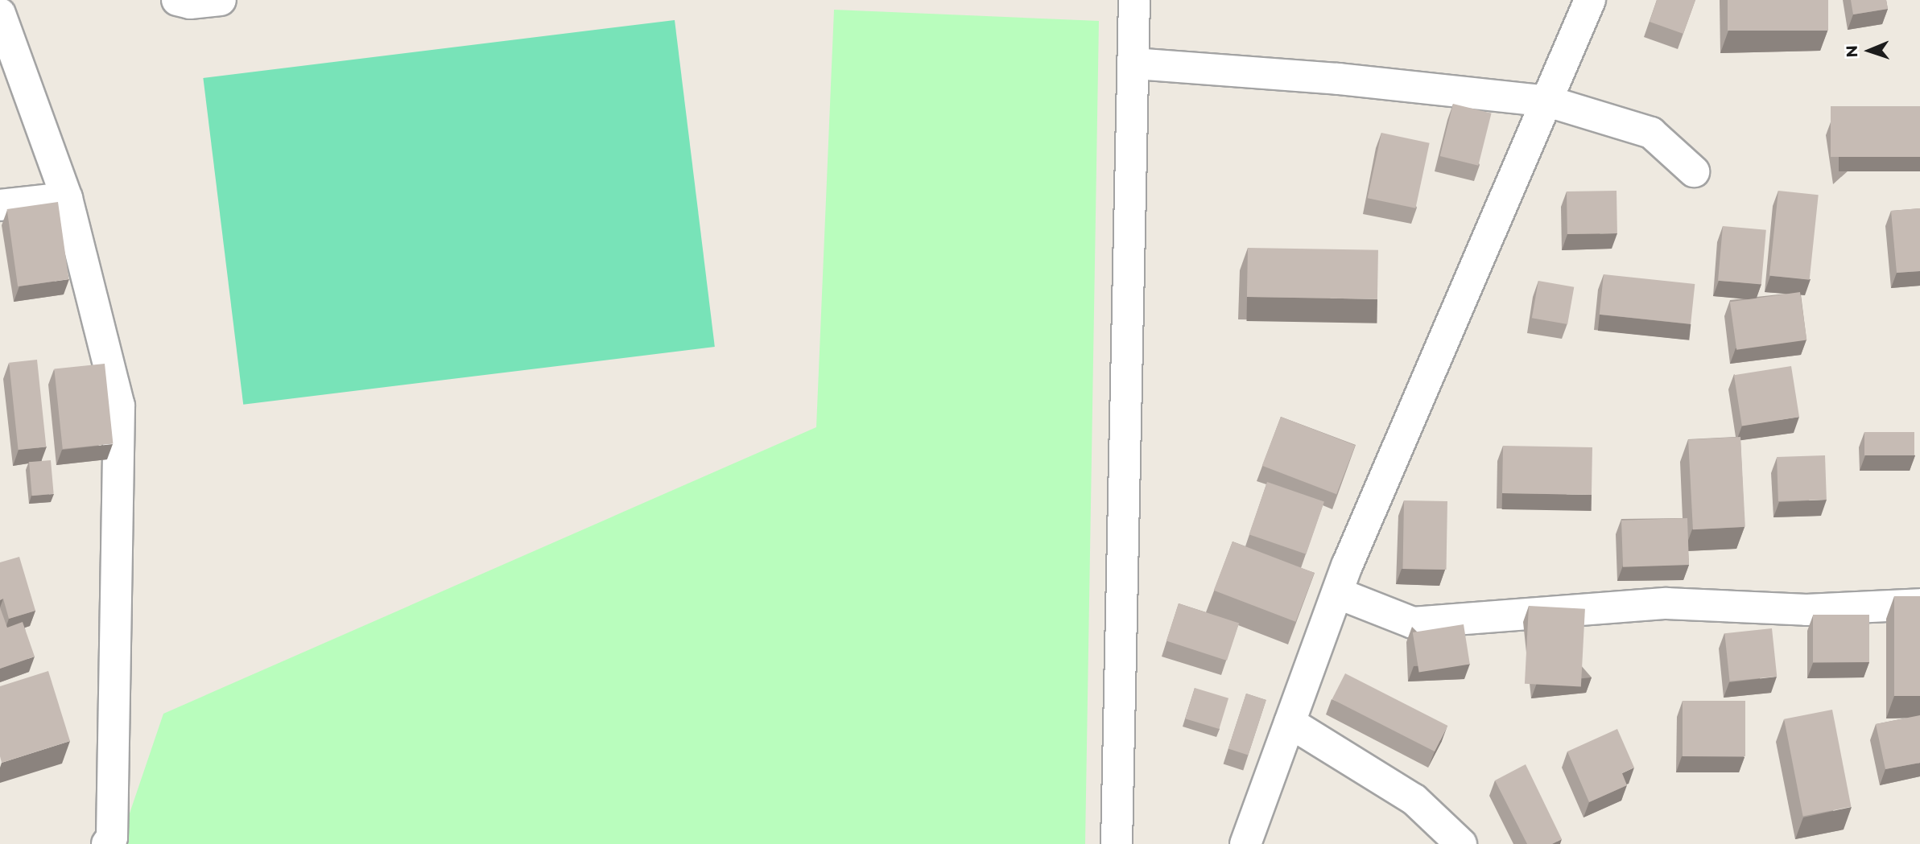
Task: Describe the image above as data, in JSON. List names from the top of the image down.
{
  "north": "left"
}
